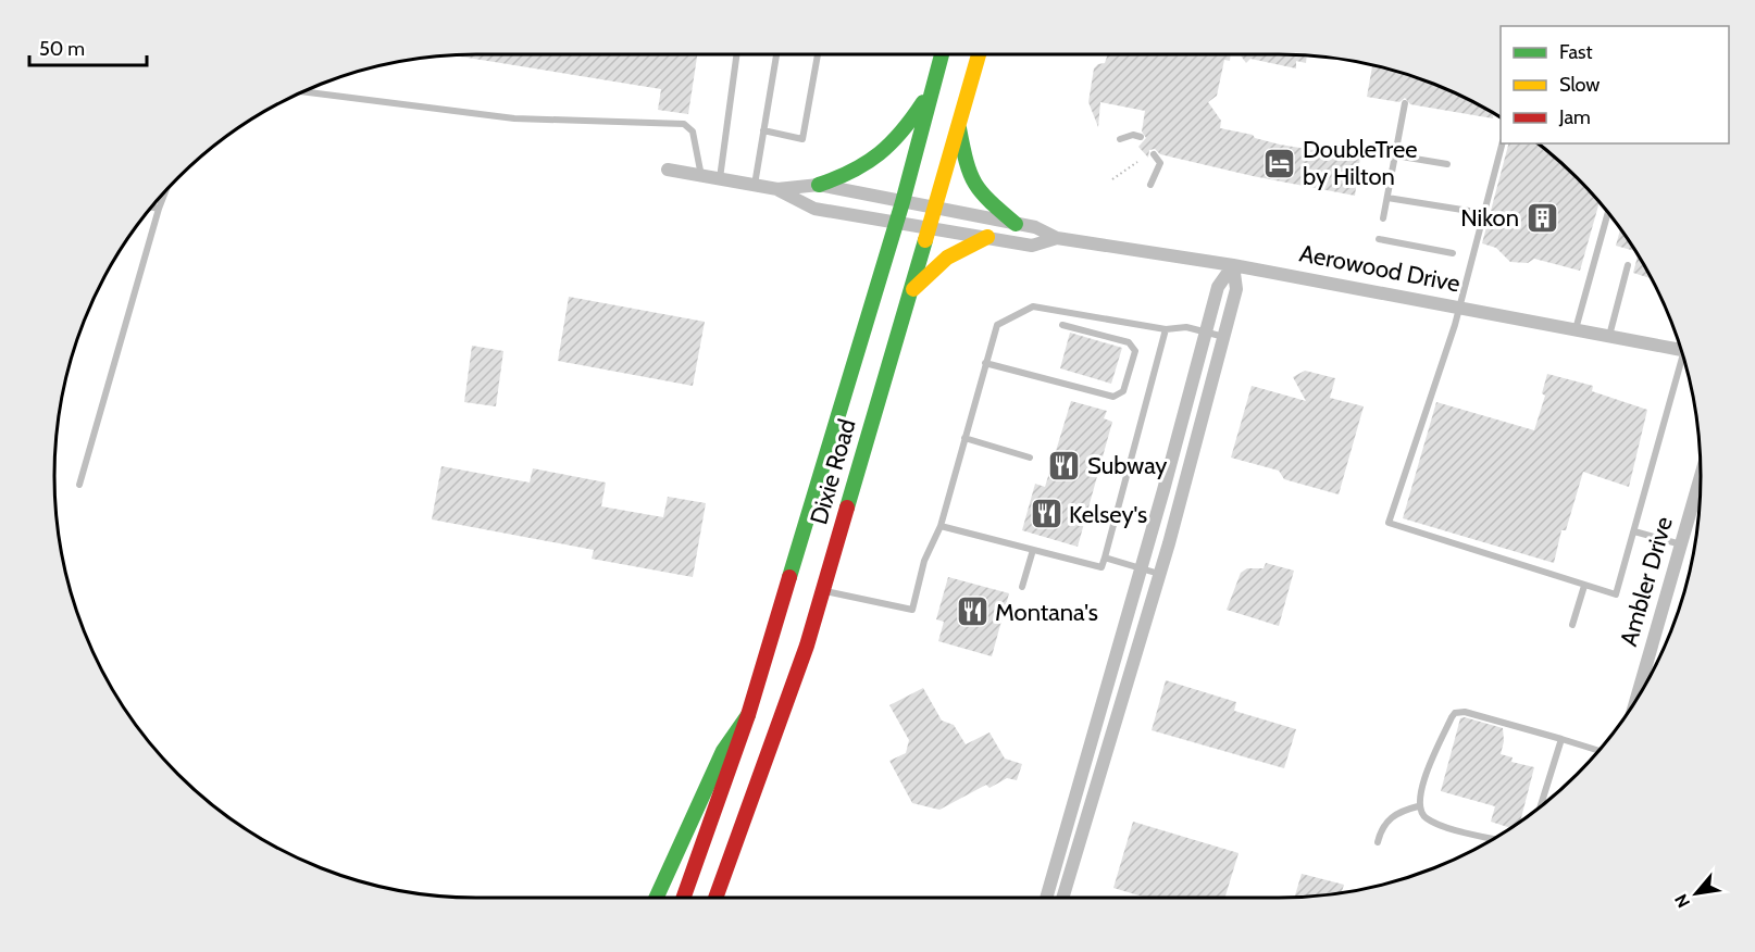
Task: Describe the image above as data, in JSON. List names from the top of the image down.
{
  "streets": {
    "main road": ["Dixie Road"],
    "street": ["Aerowood Drive", "Ambler Drive"]
  },
  "crossings": [
    ["Aerowood Drive", "Dixie Road"]
  ],
  "places": {
    "hotel": ["DoubleTree by Hilton"],
    "building": ["Nikon"],
    "restaurant": ["Subway", "Kelsey's", "Montana's"]
  },
  "legend": ["Fast", "Slow", "Jam"],
  "scale_bar": "50 m",
  "north": "bottom left"
}
